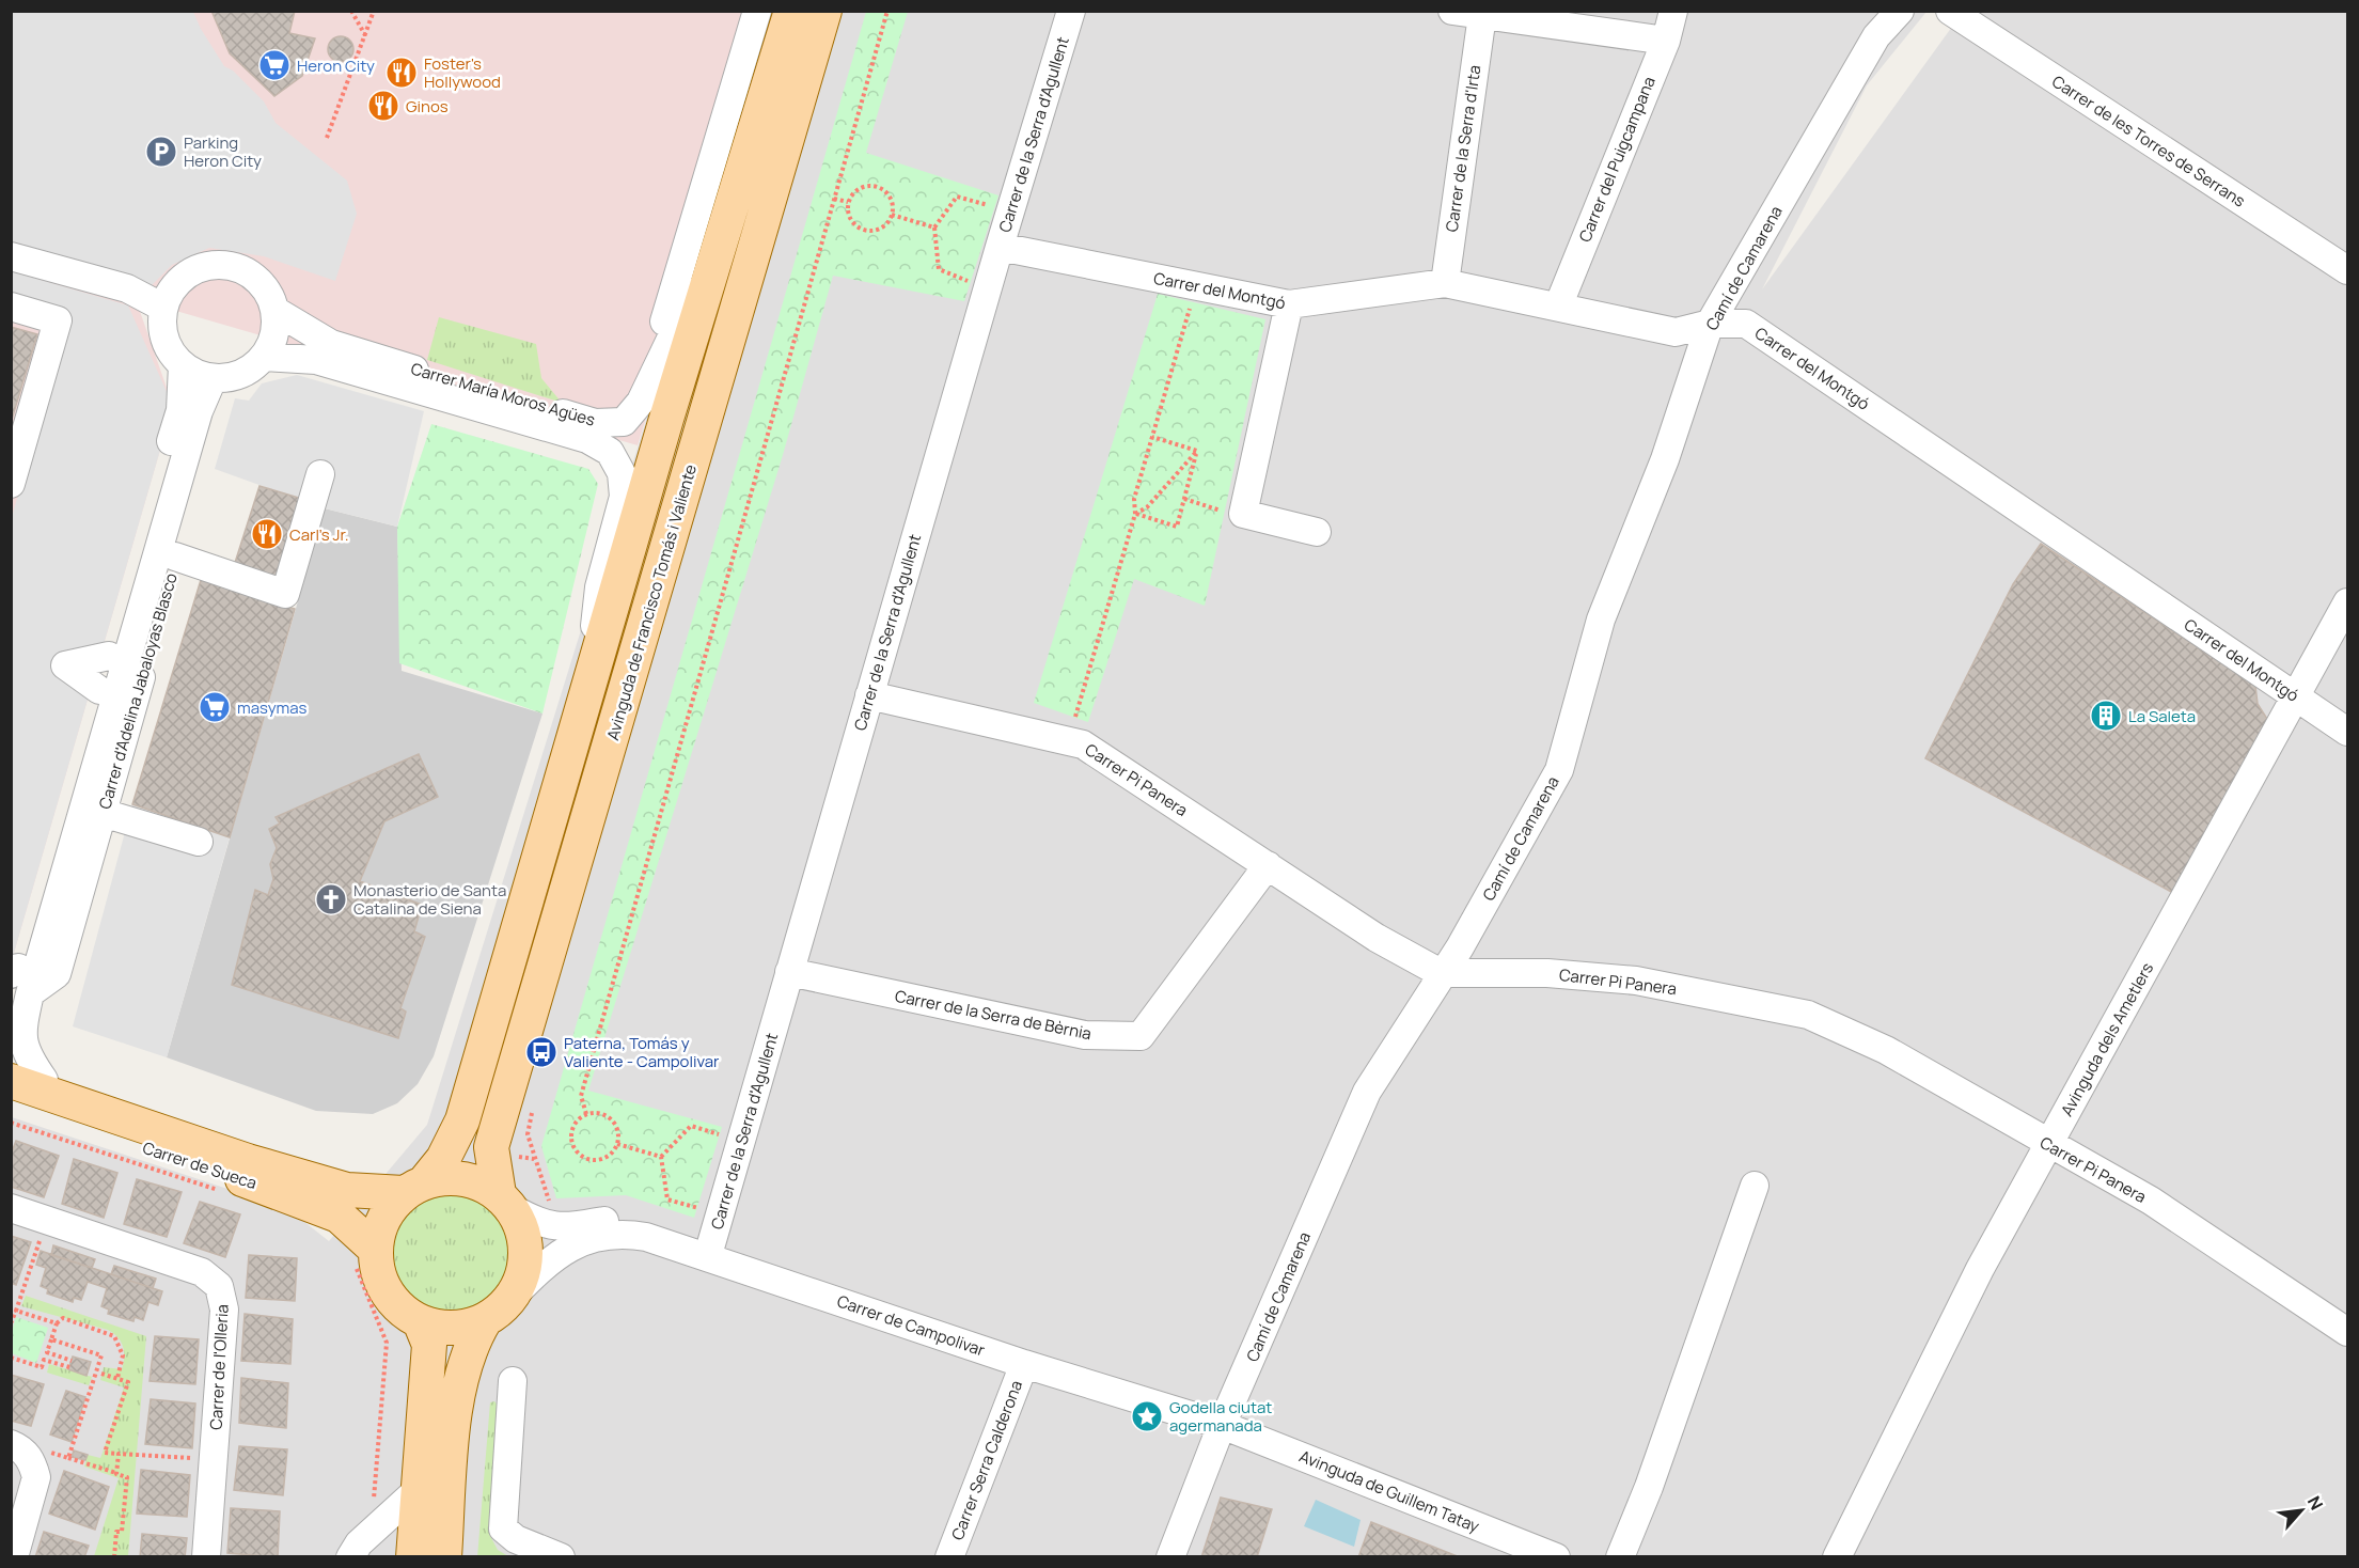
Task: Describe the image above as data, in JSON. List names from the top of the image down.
{
  "streets": {
    "main road": ["Avinguda de Francisco Tomás i Valiente", "Carrer de Sueca"],
    "street": [
      "Carrer de la Serra d'Agullent",
      "Carrer de les Torres de Serrans",
      "Carrer de la Serra d'Irta",
      "Carrer del Puigcampana",
      "Camí de Camarena",
      "Carrer del Montgó",
      "Carrer María Moros Agües",
      "Carrer d'Adelina Jabaloyas Blasco",
      "Carrer Pi Panera",
      "Carrer de la Serra de Bèrnia",
      "Avinguda dels Ametlers",
      "Carrer de Campolivar",
      "Carrer de l'Olleria",
      "Carrer Serra Calderona",
      "Avinguda de Guillem Tatay"
    ]
  },
  "crossings": [
    ["Carrer de la Serra d'Agullent", "Carrer del Montgó"],
    ["Carrer de la Serra d'Agullent", "Carrer Pi Panera"],
    ["Carrer de la Serra d'Agullent", "Carrer de la Serra de Bèrnia"],
    ["Carrer de la Serra d'Agullent", "Carrer de Campolivar"],
    ["Carrer de la Serra d'Irta", "Carrer del Montgó"],
    ["Carrer del Puigcampana", "Carrer del Montgó"],
    ["Camí de Camarena", "Carrer del Montgó"],
    ["Camí de Camarena", "Carrer Pi Panera"],
    ["Camí de Camarena", "Avinguda de Guillem Tatay"],
    ["Carrer del Montgó", "Avinguda dels Ametlers"],
    ["Carrer María Moros Agües", "Carrer d'Adelina Jabaloyas Blasco"],
    ["Avinguda de Francisco Tomás i Valiente", "Carrer de Sueca"],
    ["Avinguda de Francisco Tomás i Valiente", "Carrer de Campolivar"],
    ["Carrer d'Adelina Jabaloyas Blasco", "Carrer de Sueca"],
    ["Carrer Pi Panera", "Carrer de la Serra de Bèrnia"],
    ["Carrer Pi Panera", "Avinguda dels Ametlers"],
    ["Carrer de Sueca", "Carrer de Campolivar"],
    ["Carrer de Campolivar", "Carrer Serra Calderona"],
    ["Carrer de Campolivar", "Avinguda de Guillem Tatay"]
  ],
  "places": {
    "supermarket": ["Heron City", "masymas"],
    "restaurant": ["Foster's Hollywood", "Ginos", "Carl's Jr."],
    "parking": ["Parking Heron City"],
    "building": ["La Saleta"],
    "church": ["Monasterio de Santa Catalina de Siena"],
    "bus stop": ["Paterna, Tomás y Valiente - Campolivar"],
    "place": ["Godella ciutat agermanada"]
  },
  "north": "top right"
}
